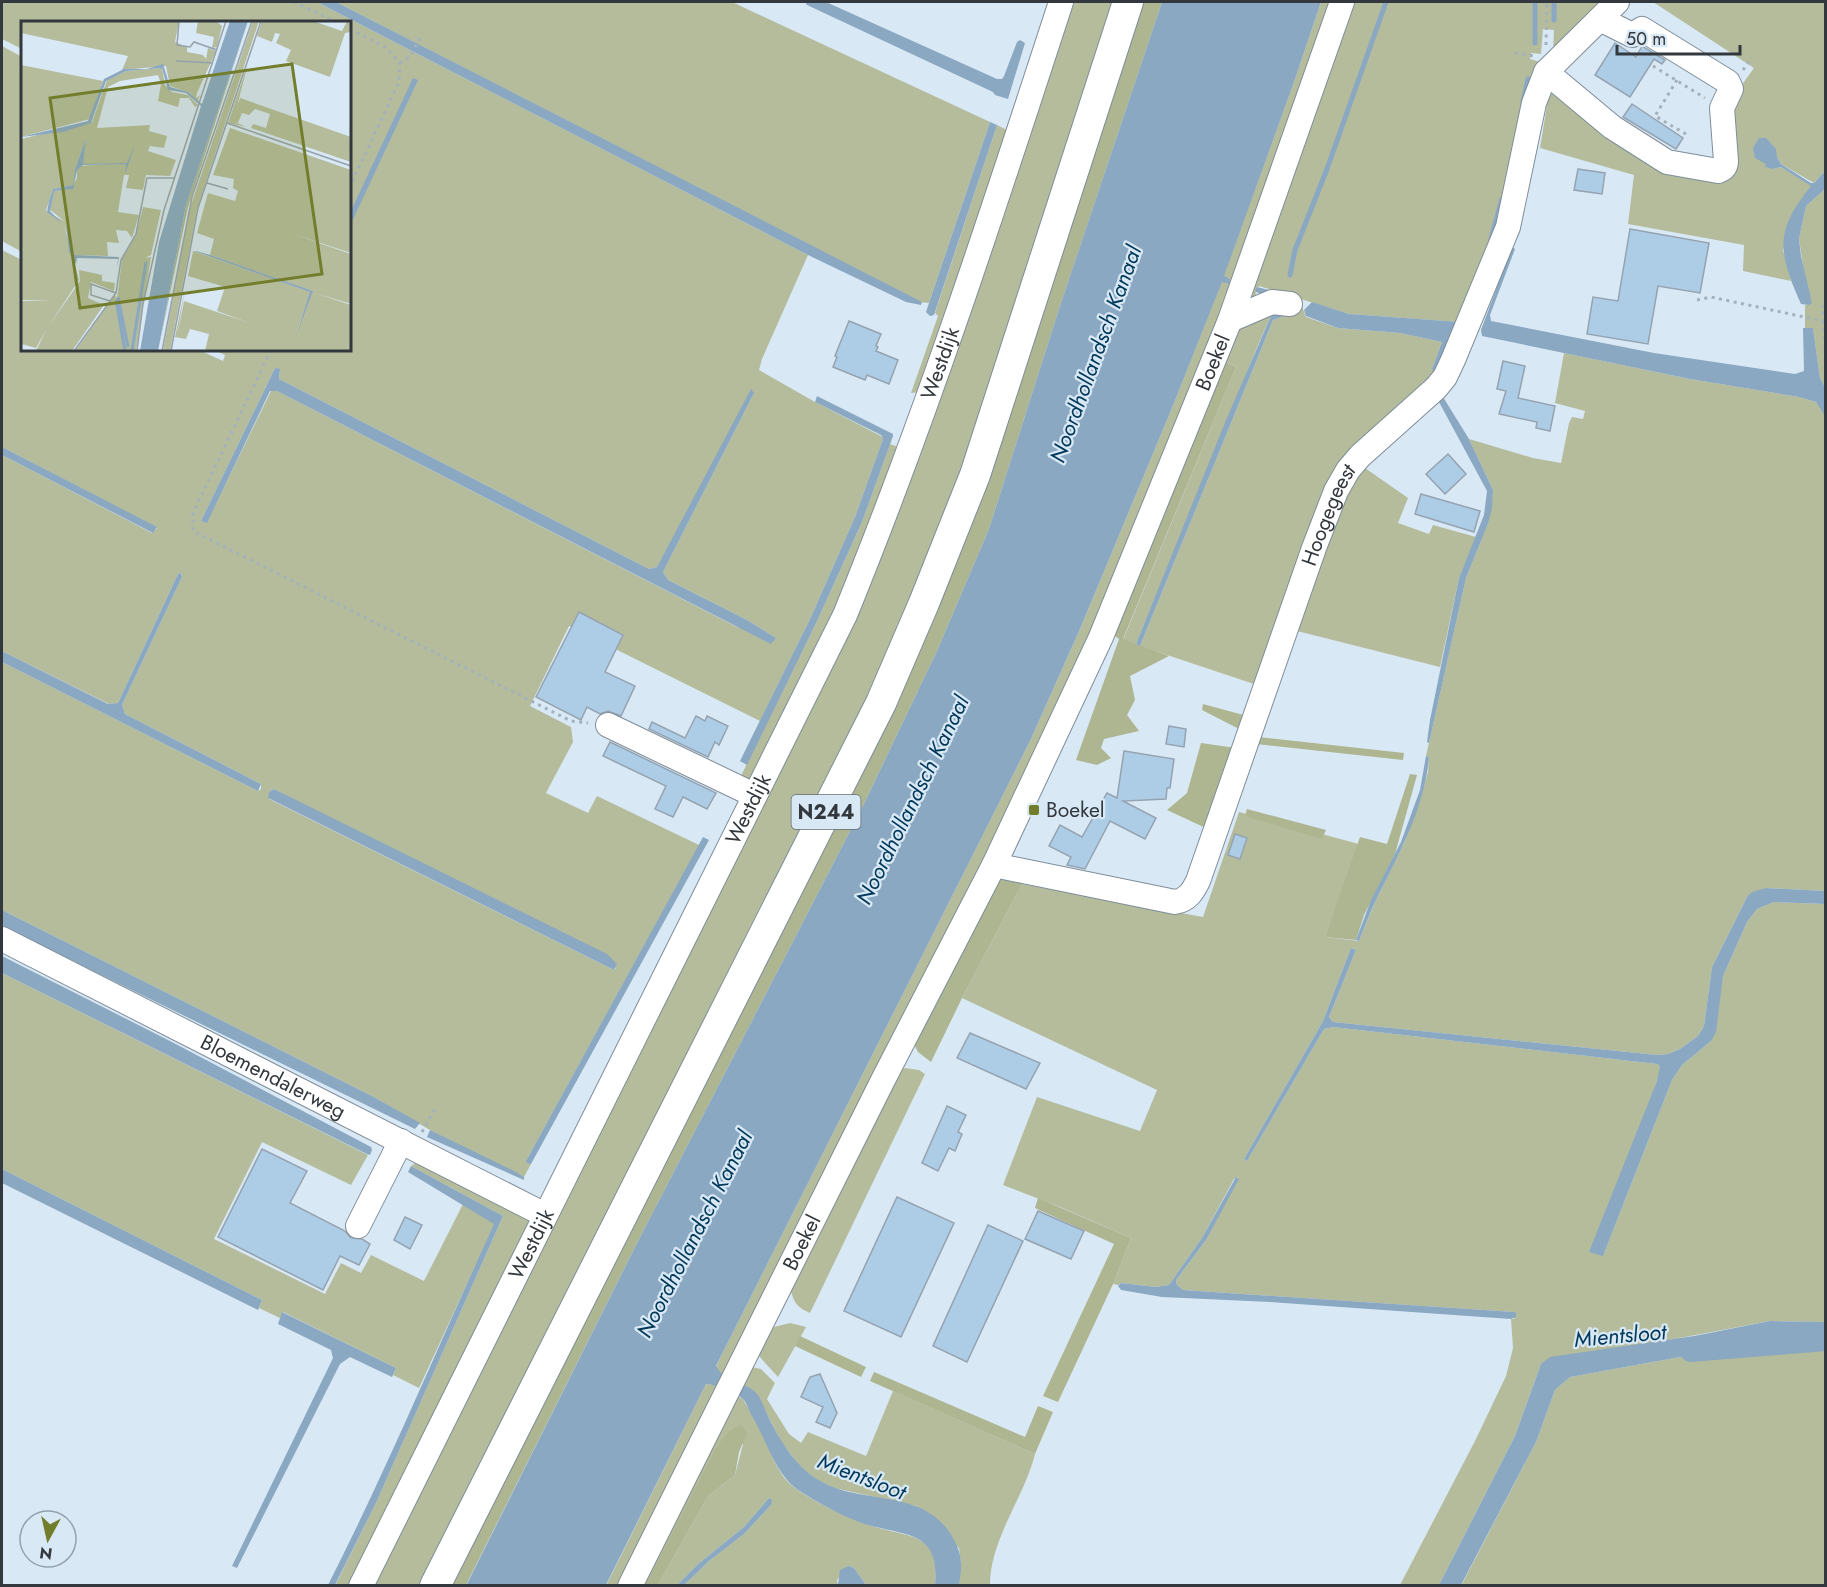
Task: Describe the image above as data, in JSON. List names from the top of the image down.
{
  "streets": {
    "main road": ["N244"],
    "street": [
      "Boekel",
      "Westdijk",
      "Hoogegeest",
      "Bloemendalerweg"
    ]
  },
  "crossings": [
    ["Boekel", "Hoogegeest"],
    ["Westdijk", "Bloemendalerweg"]
  ],
  "water": ["Noordhollandsch Kanaal", "Mientsloot"],
  "places": {
    "transit": ["Boekel"]
  },
  "scale_bar": "50 m",
  "north": "bottom"
}
